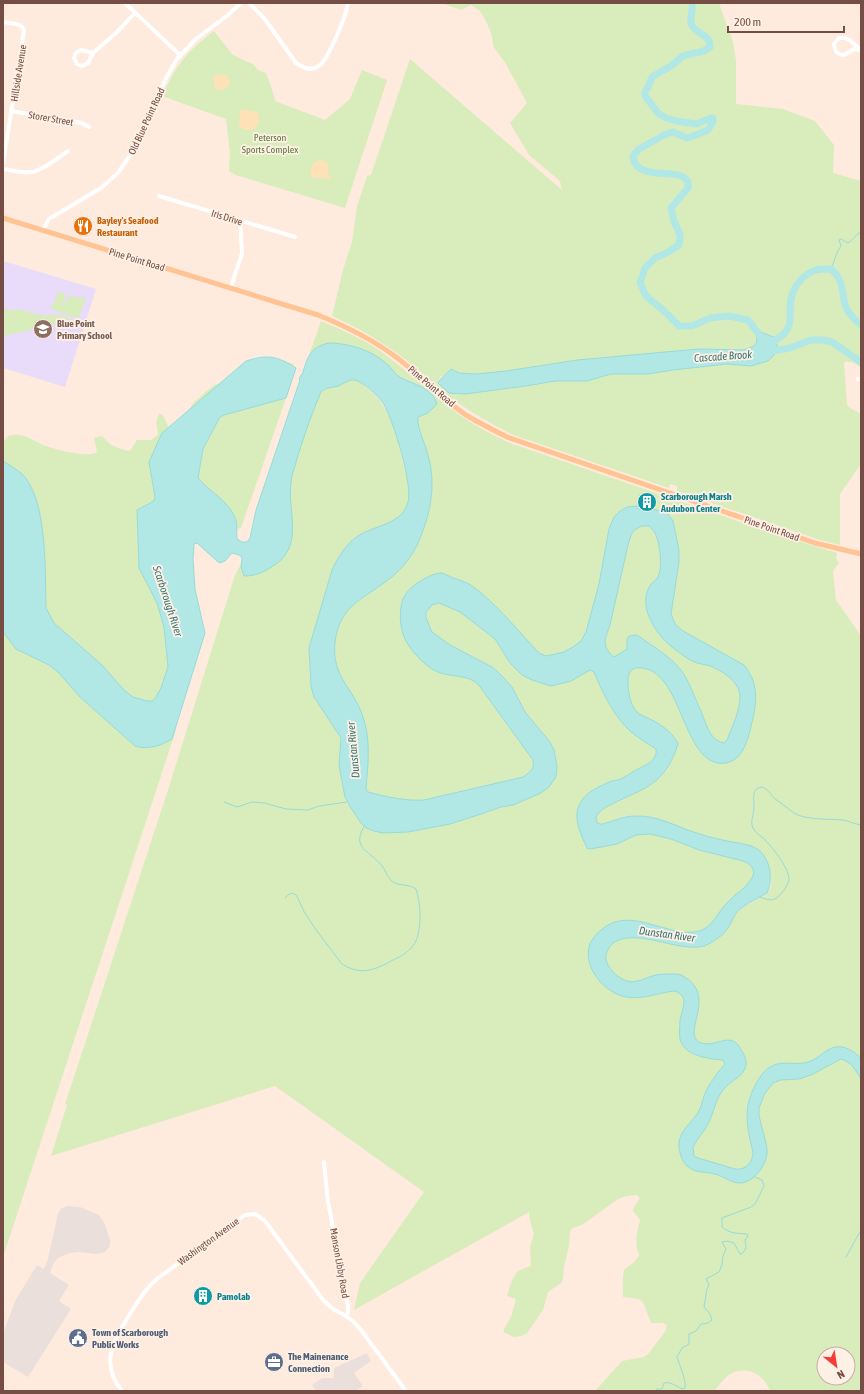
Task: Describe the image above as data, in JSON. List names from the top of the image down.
{
  "streets": {
    "main road": ["Pine Point Road"],
    "street": [
      "Hillside Avenue",
      "Storer Street",
      "Old Blue Point Road",
      "Iris Drive",
      "Washington Avenue",
      "Manson Libby Road"
    ]
  },
  "crossings": [
    ["Hillside Avenue", "Storer Street"],
    ["Old Blue Point Road", "Pine Point Road"],
    ["Washington Avenue", "Manson Libby Road"]
  ],
  "water": ["Cascade Brook", "Scarborough River", "Dunstan River"],
  "parks": ["Peterson Sports Complex"],
  "places": {
    "restaurant": ["Bayley's Seafood Restaurant"],
    "school or university": ["Blue Point Primary School"],
    "building": ["Scarborough Marsh Audubon Center", "Pamolab"],
    "public building": ["Town of Scarborough Public Works"],
    "office": ["The Mainenance Connection"]
  },
  "scale_bar": "200 m",
  "north": "bottom right"
}
